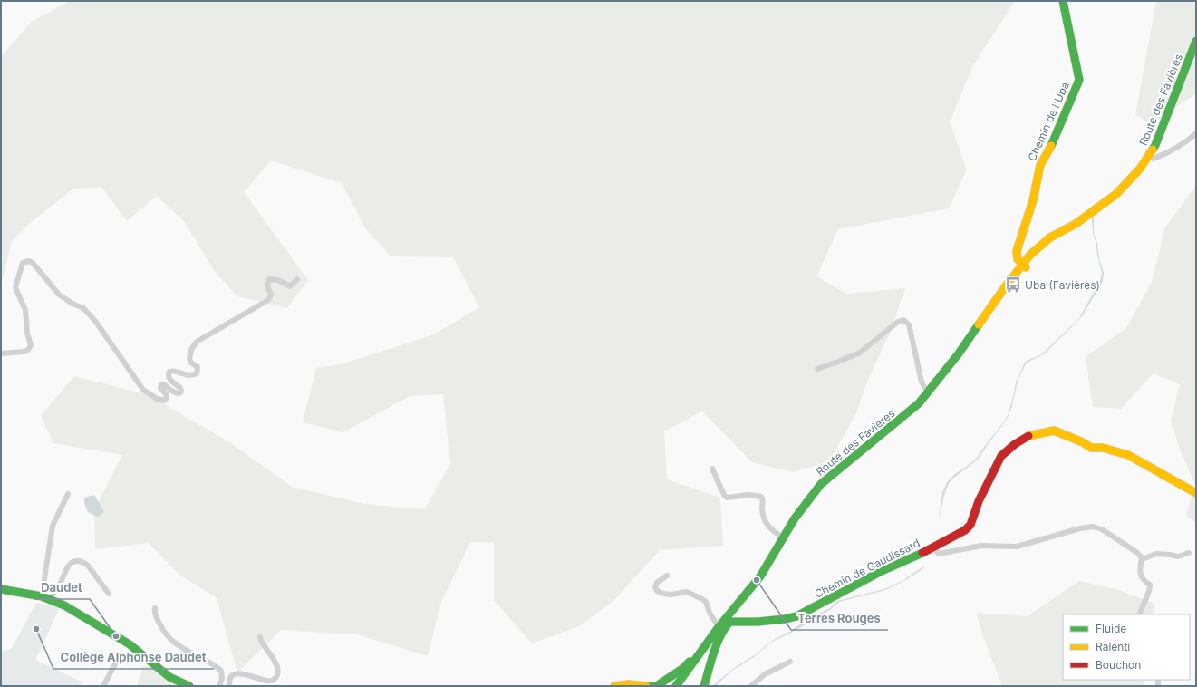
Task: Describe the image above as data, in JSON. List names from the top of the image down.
{
  "streets": {
    "main road": ["Route des Favières", "Chemin de l'Uba", "Chemin de Gaudissard"]
  },
  "crossings": [
    ["Route des Favières", "Chemin de l'Uba"]
  ],
  "places": {
    "bus stop": ["Uba (Favières)"],
    "other": ["Terres Rouges", "Collège Alphonse Daudet", "Daudet"]
  },
  "legend": ["Fluide", "Ralenti", "Bouchon"]
}
